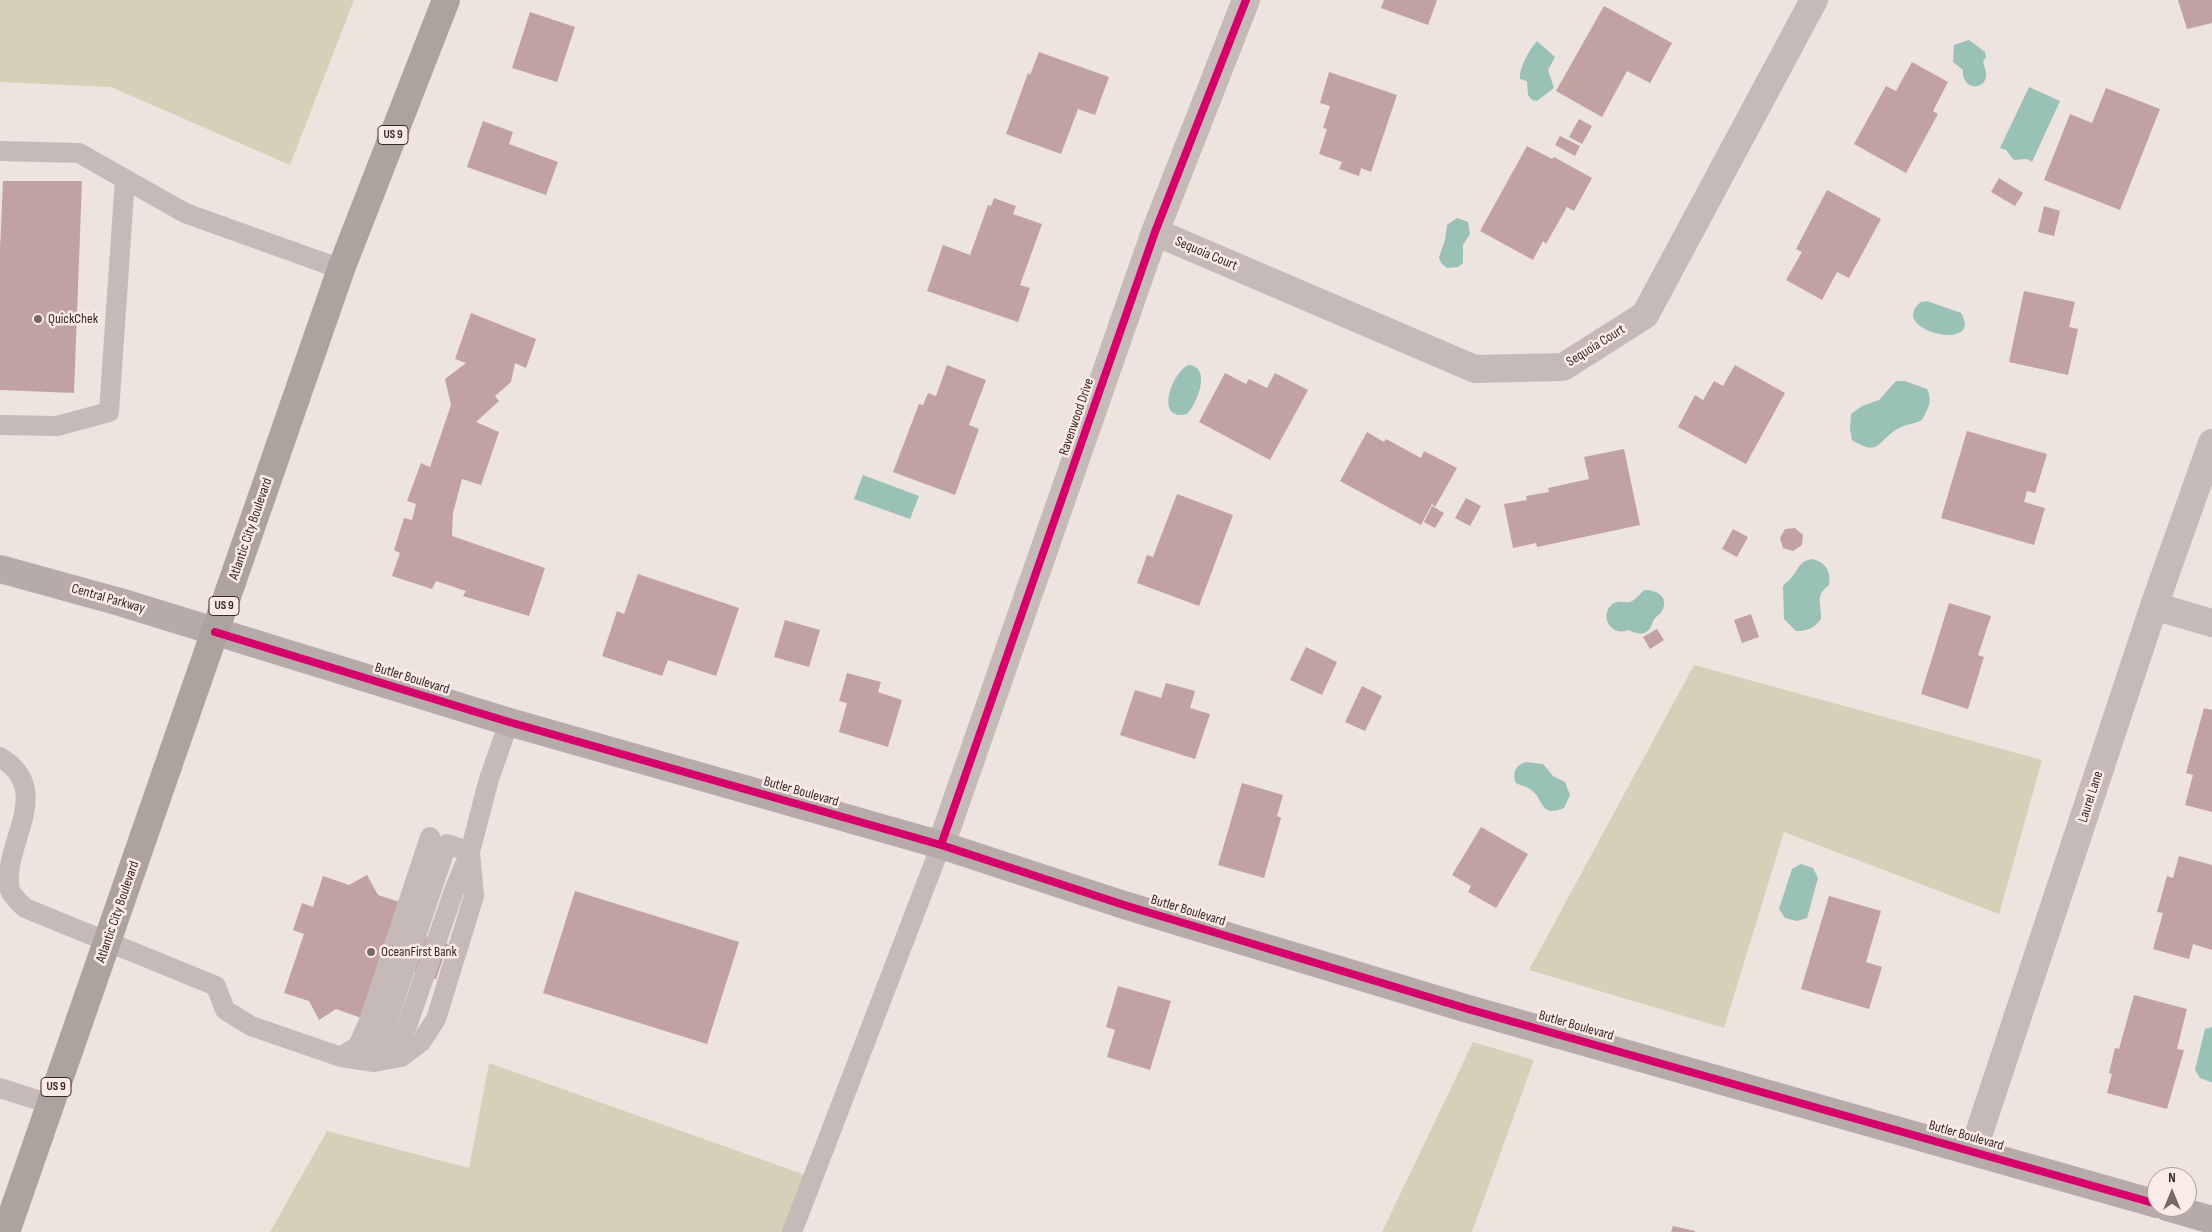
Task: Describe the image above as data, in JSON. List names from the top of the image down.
{
  "streets": {
    "highway": ["US 9", "Atlantic City Boulevard"],
    "street": [
      "Sequoia Court",
      "Ravenwood Drive",
      "Central Parkway",
      "Butler Boulevard",
      "Laurel Lane"
    ]
  },
  "crossings": [
    ["Sequoia Court", "Ravenwood Drive"],
    ["Ravenwood Drive", "Butler Boulevard"],
    ["Atlantic City Boulevard", "Central Parkway"],
    ["Atlantic City Boulevard", "Butler Boulevard"],
    ["Central Parkway", "Butler Boulevard"],
    ["Butler Boulevard", "Laurel Lane"]
  ],
  "places": ["QuickChek", "OceanFirst Bank"],
  "north": "top"
}
